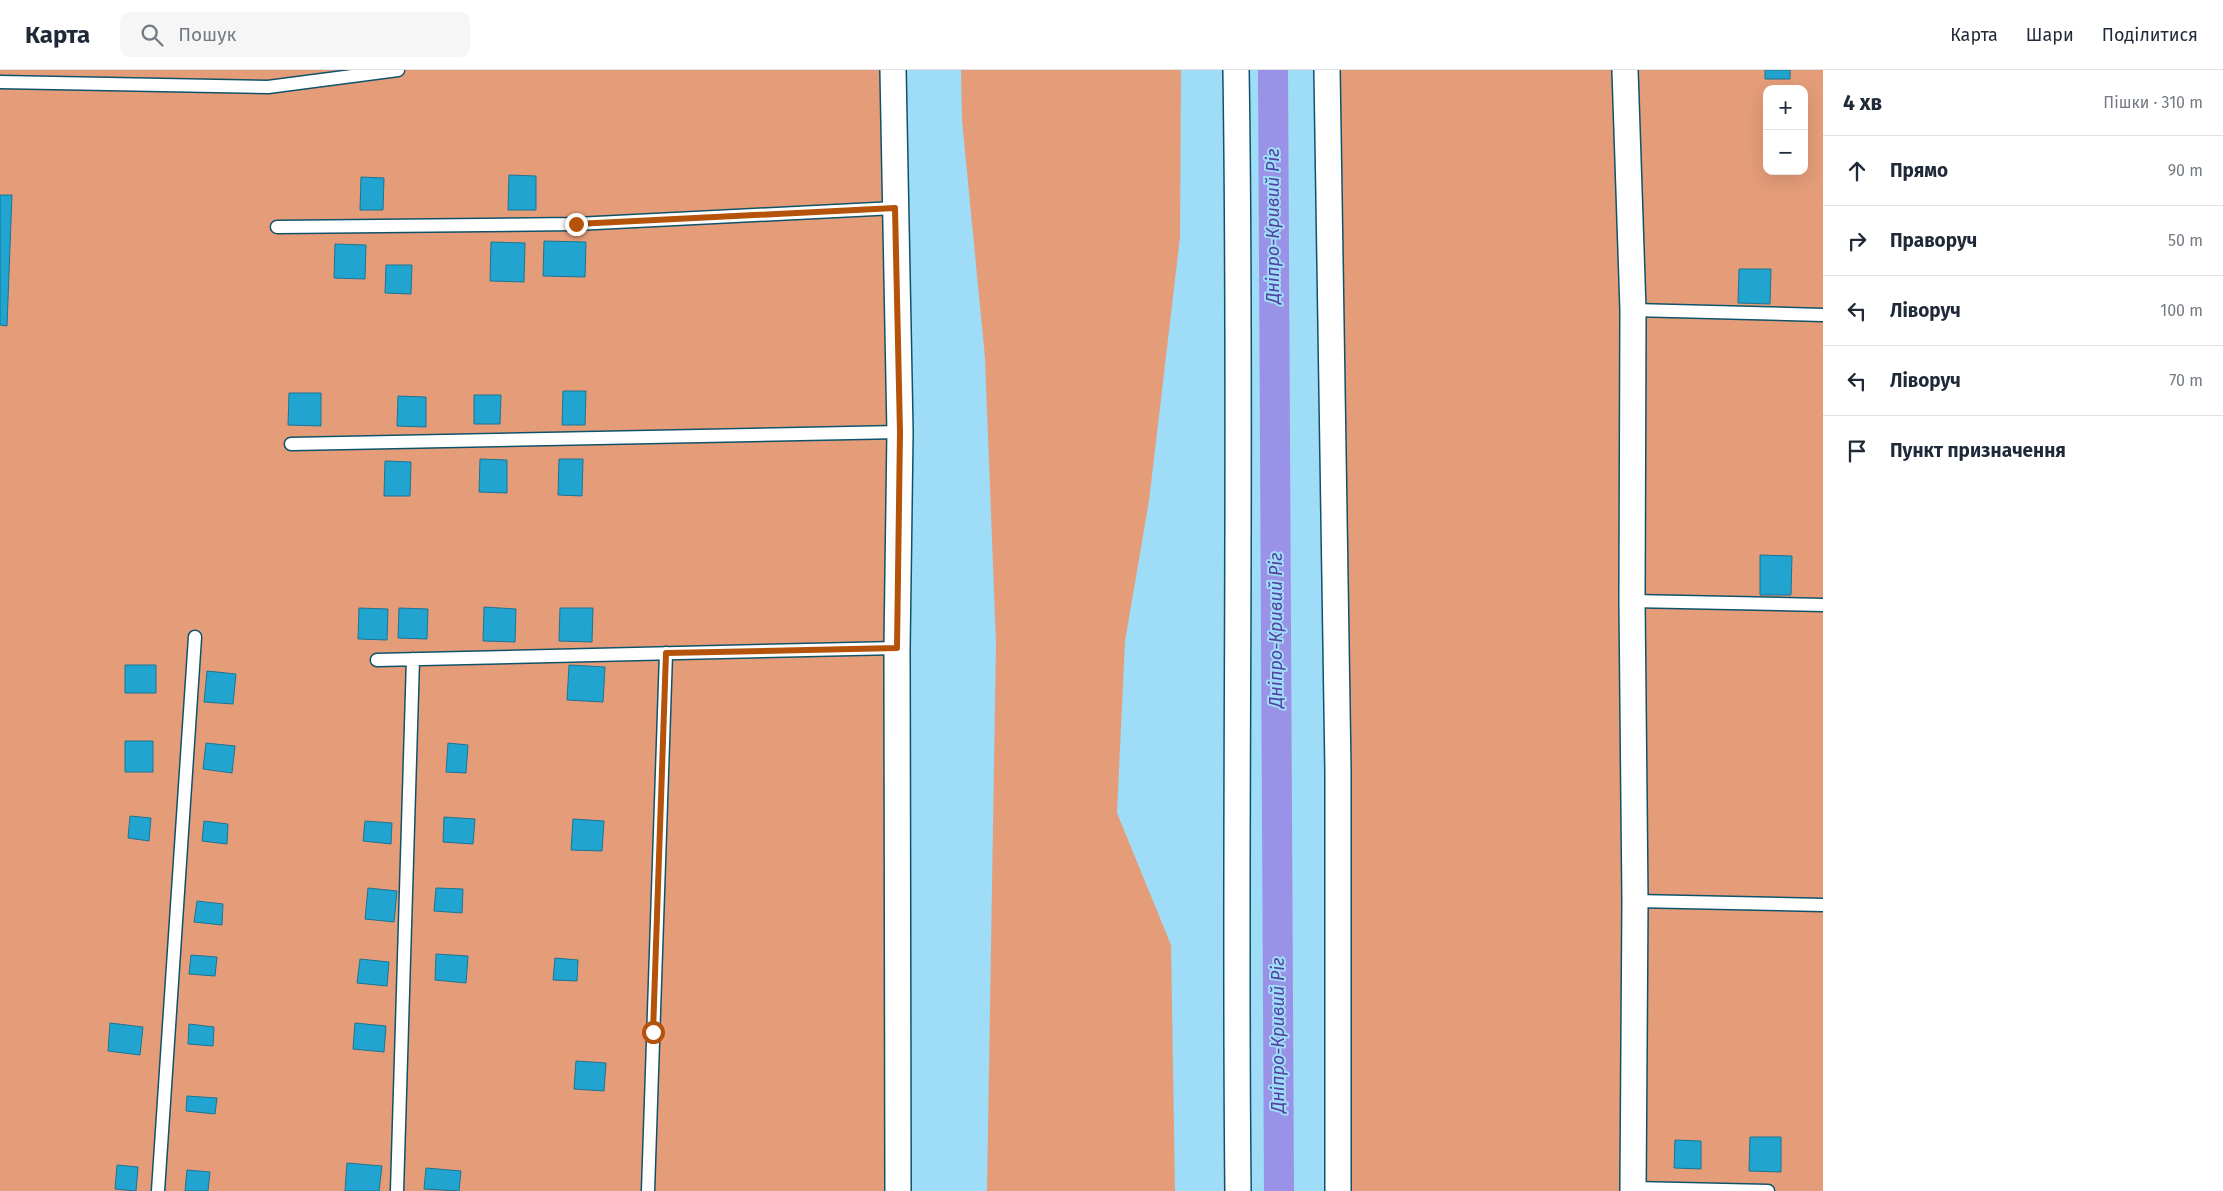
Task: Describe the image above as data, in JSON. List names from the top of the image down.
{
  "water": ["Дніпро-Кривий Ріг"],
  "page": {
    "header": "Карта",
    "search": "Пошук",
    "nav": ["Карта", "Шари", "Поділитися"],
    "heading": ["4 хв", "Пішки · 310 m"],
    "map_buttons": ["+", "−"],
    "list": [
      ["Прямо", "90 m"],
      ["Праворуч", "50 m"],
      ["Ліворуч", "100 m"],
      ["Ліворуч", "70 m"],
      "Пункт призначення"
    ]
  }
}
